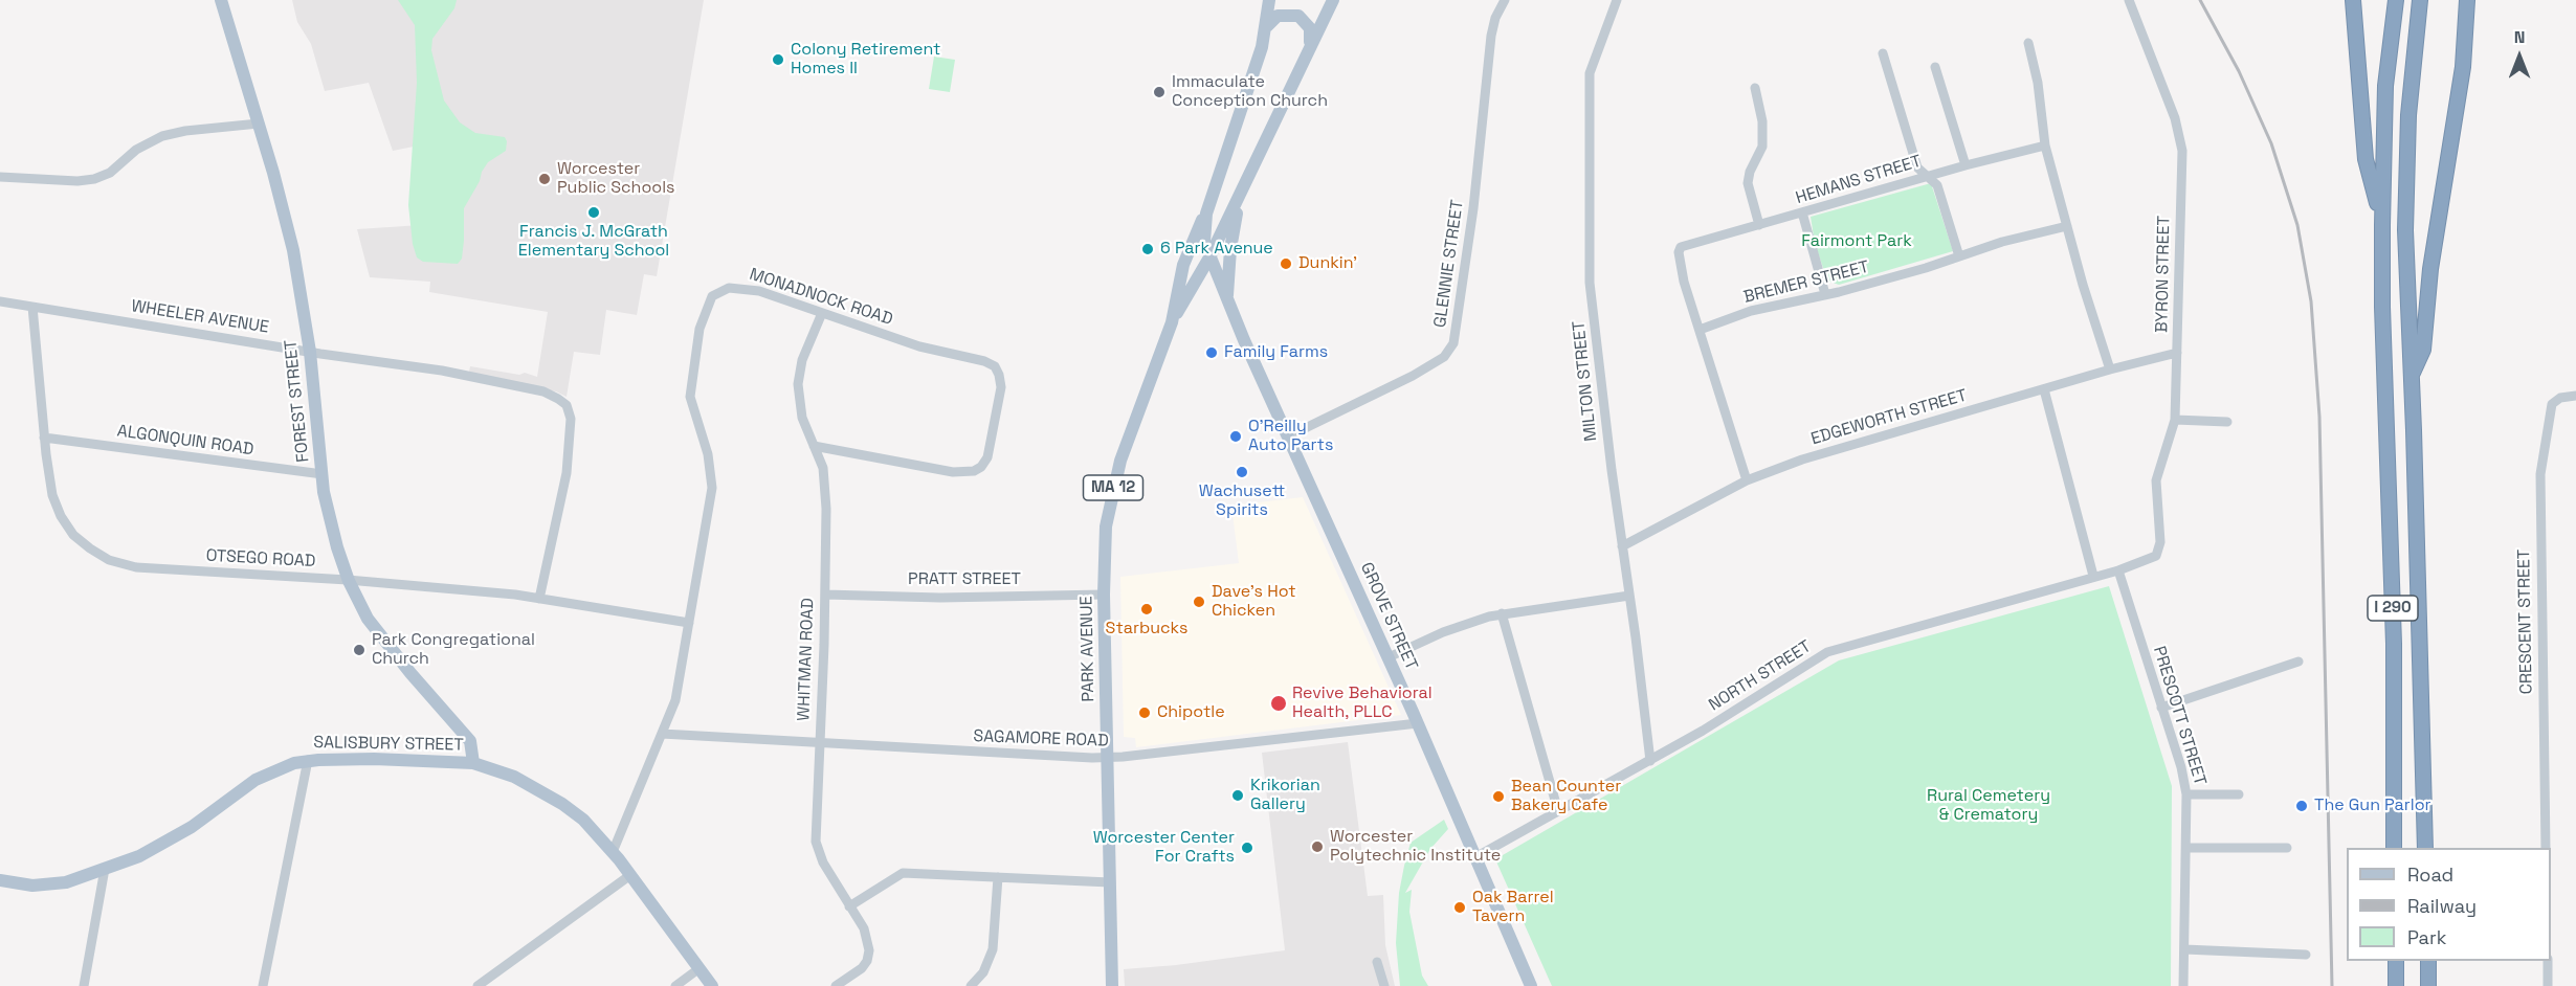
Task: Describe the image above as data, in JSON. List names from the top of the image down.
{
  "streets": {
    "highway": ["I 290"],
    "main road": [
      "FOREST STREET",
      "MA 12",
      "GROVE STREET",
      "PARK AVENUE",
      "SALISBURY STREET"
    ],
    "street": [
      "HEMANS STREET",
      "GLENNIE STREET",
      "BYRON STREET",
      "BREMER STREET",
      "MONADNOCK ROAD",
      "WHEELER AVENUE",
      "MILTON STREET",
      "EDGEWORTH STREET",
      "ALGONQUIN ROAD",
      "OTSEGO ROAD",
      "PRATT STREET",
      "CRESCENT STREET",
      "WHITMAN ROAD",
      "NORTH STREET",
      "PRESCOTT STREET",
      "SAGAMORE ROAD"
    ]
  },
  "crossings": [
    ["HEMANS STREET", "BREMER STREET"],
    ["GLENNIE STREET", "GROVE STREET"],
    ["BYRON STREET", "EDGEWORTH STREET"],
    ["BYRON STREET", "NORTH STREET"],
    ["MONADNOCK ROAD", "OTSEGO ROAD"],
    ["MONADNOCK ROAD", "WHITMAN ROAD"],
    ["MONADNOCK ROAD", "SAGAMORE ROAD"],
    ["MONADNOCK ROAD", "SALISBURY STREET"],
    ["WHEELER AVENUE", "FOREST STREET"],
    ["WHEELER AVENUE", "OTSEGO ROAD"],
    ["MILTON STREET", "EDGEWORTH STREET"],
    ["MILTON STREET", "NORTH STREET"],
    ["FOREST STREET", "ALGONQUIN ROAD"],
    ["FOREST STREET", "OTSEGO ROAD"],
    ["FOREST STREET", "SALISBURY STREET"],
    ["ALGONQUIN ROAD", "OTSEGO ROAD"],
    ["MA 12", "GROVE STREET"],
    ["MA 12", "PARK AVENUE"],
    ["PRATT STREET", "PARK AVENUE"],
    ["PRATT STREET", "WHITMAN ROAD"],
    ["GROVE STREET", "PARK AVENUE"],
    ["GROVE STREET", "NORTH STREET"],
    ["GROVE STREET", "SAGAMORE ROAD"],
    ["PARK AVENUE", "SAGAMORE ROAD"],
    ["WHITMAN ROAD", "SAGAMORE ROAD"],
    ["NORTH STREET", "PRESCOTT STREET"]
  ],
  "parks": ["Fairmont Park", "Rural Cemetery & Crematory"],
  "places": [
    "Colony Retirement Homes II",
    "Immaculate Conception Church",
    "Worcester Public Schools",
    "Francis J. McGrath Elementary School",
    "6 Park Avenue",
    "Dunkin'",
    "Family Farms",
    "O'Reilly Auto Parts",
    "Wachusett Spirits",
    "Dave's Hot Chicken",
    "Starbucks",
    "Park Congregational Church",
    "Revive Behavioral Health, PLLC",
    "Chipotle",
    "Krikorian Gallery",
    "Bean Counter Bakery Cafe",
    "The Gun Parlor",
    "Worcester Polytechnic Institute",
    "Worcester Center For Crafts",
    "Oak Barrel Tavern"
  ],
  "legend": ["Road", "Railway", "Park"],
  "north": "top"
}
